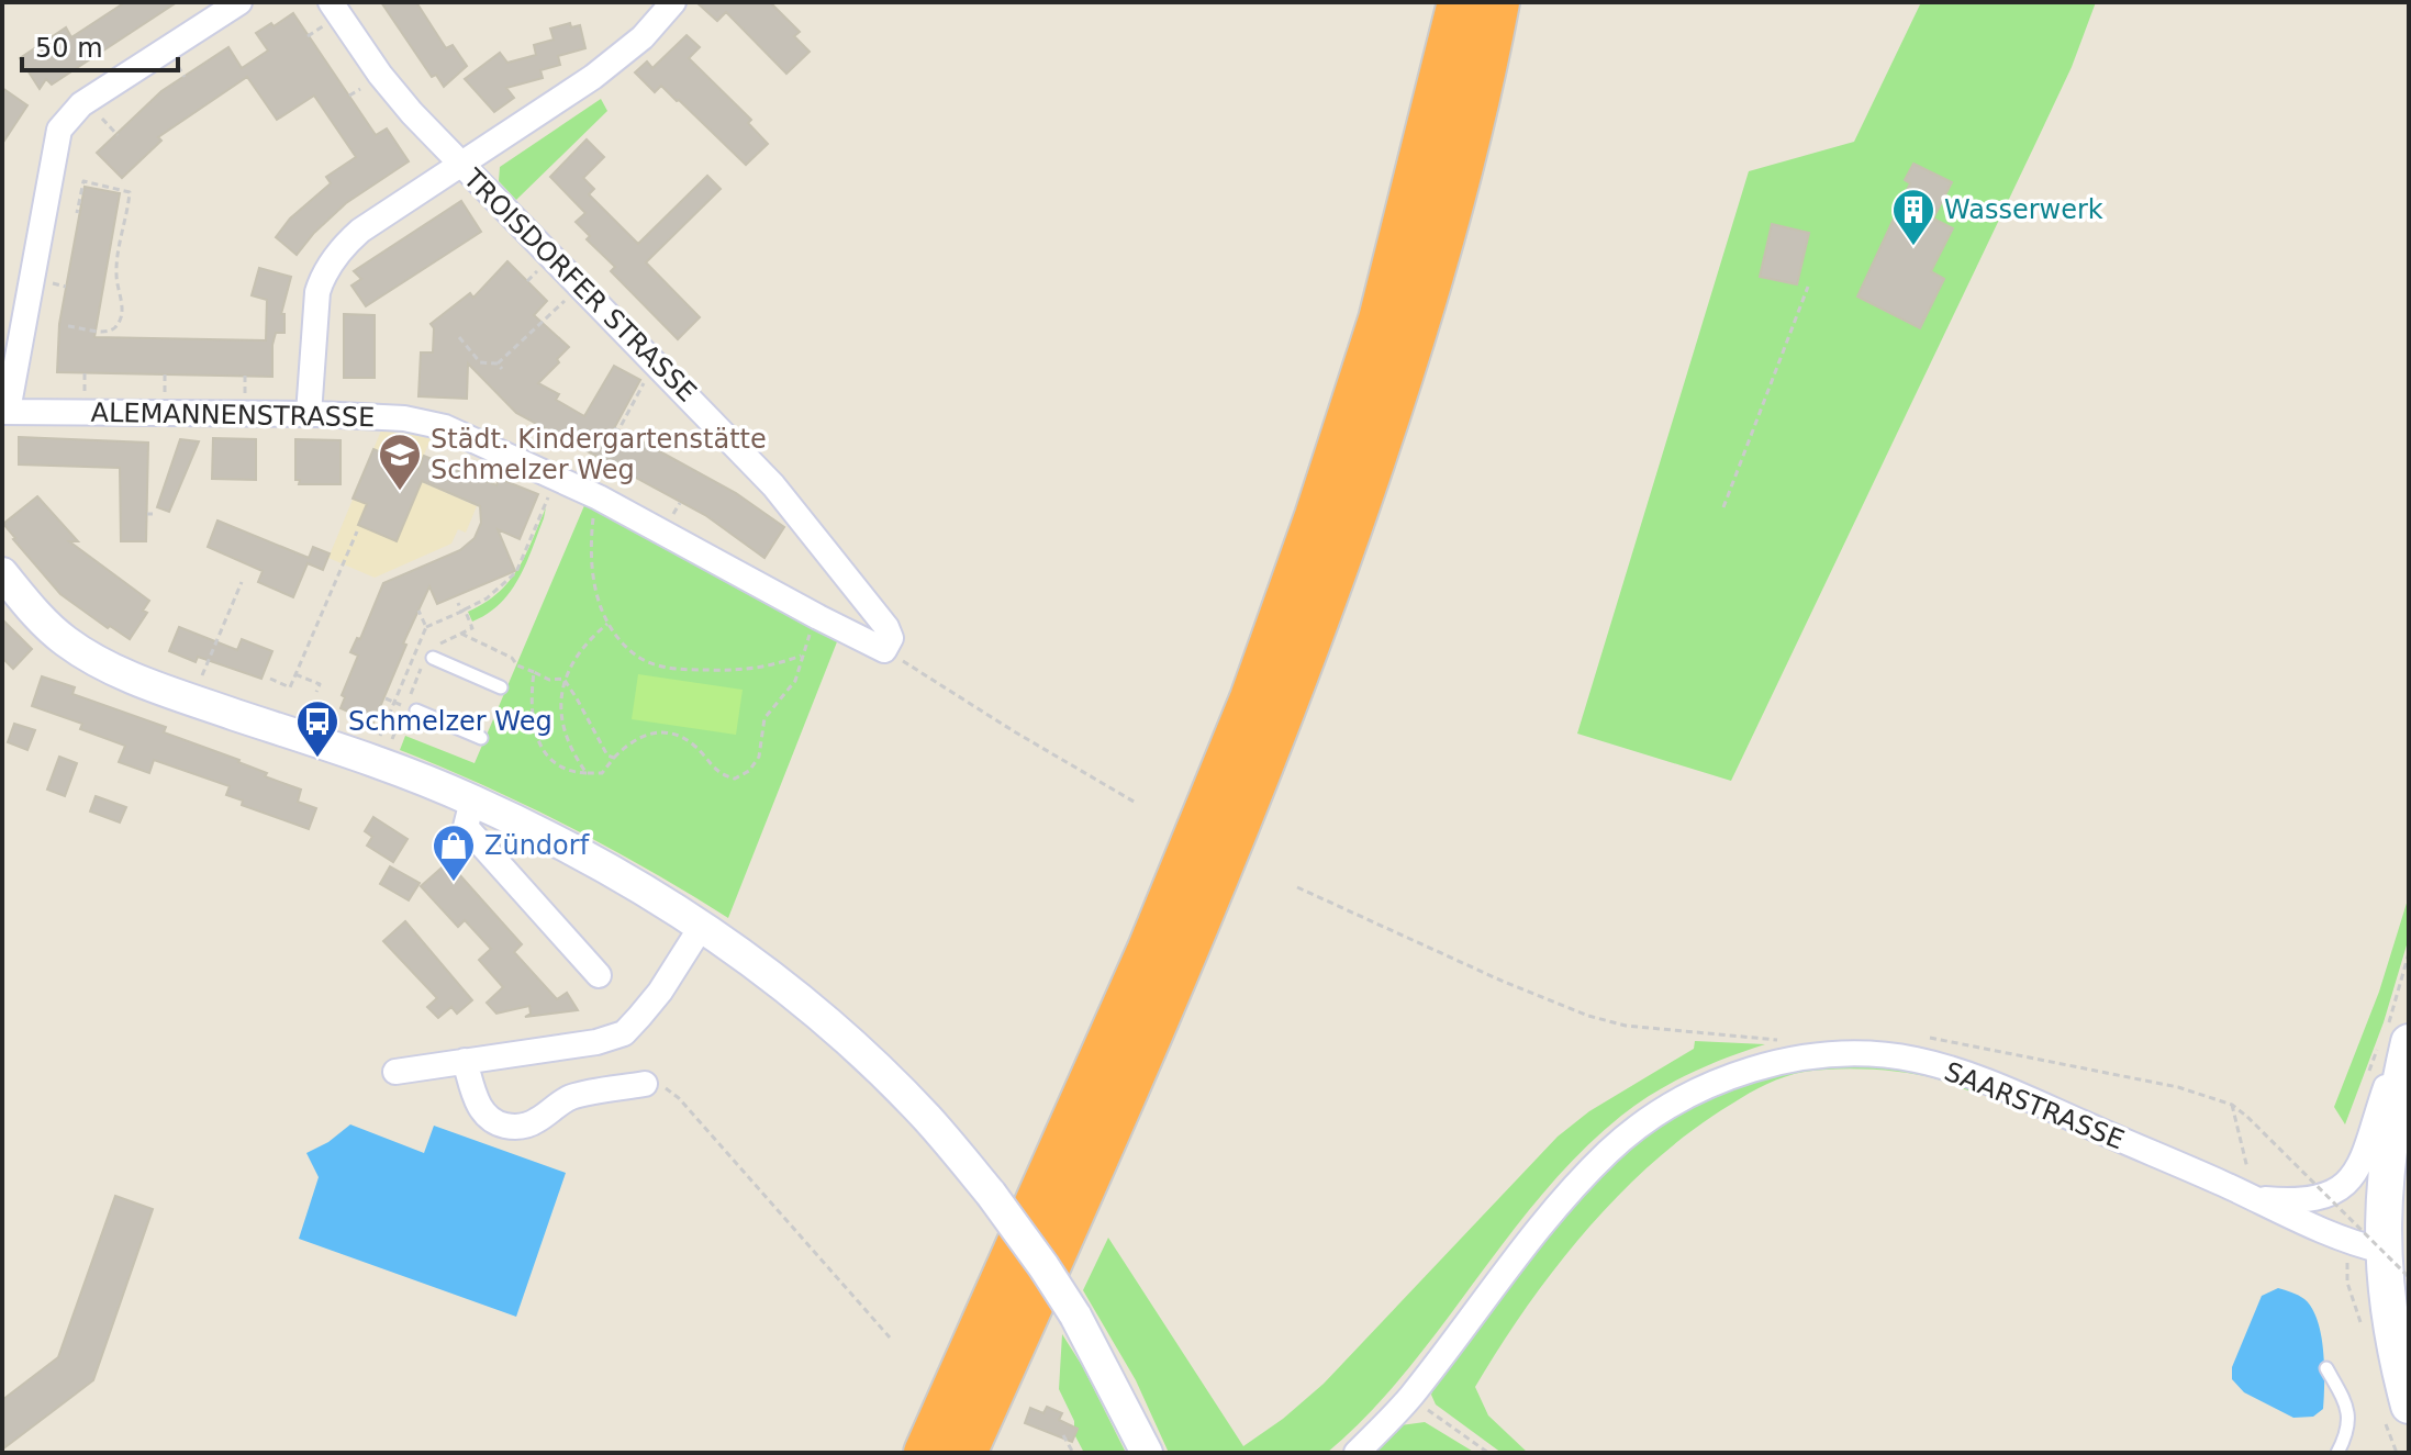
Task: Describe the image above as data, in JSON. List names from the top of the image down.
{
  "streets": {
    "street": ["TROISDORFER STRASSE", "ALEMANNENSTRASSE", "SAARSTRASSE"]
  },
  "crossings": [
    ["TROISDORFER STRASSE", "ALEMANNENSTRASSE"]
  ],
  "places": {
    "building": ["Wasserwerk"],
    "school or university": ["Städt. Kindergartenstätte Schmelzer Weg"],
    "bus stop": ["Schmelzer Weg"],
    "shop": ["Zündorf"]
  },
  "scale_bar": "50 m"
}
